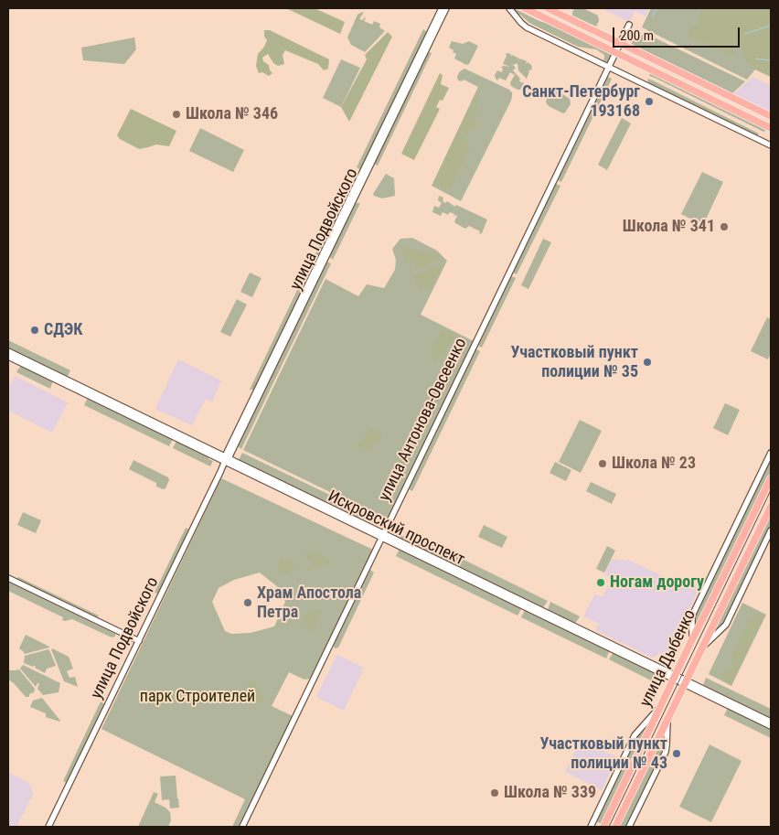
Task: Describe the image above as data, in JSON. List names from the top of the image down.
{
  "streets": {
    "main road": ["улица Дыбенко"],
    "street": ["улица Подвойского", "улица Антонова-Овсеенко", "Искровский проспект"]
  },
  "crossings": [
    ["улица Подвойского", "Искровский проспект"],
    ["улица Антонова-Овсеенко", "Искровский проспект"],
    ["Искровский проспект", "улица Дыбенко"]
  ],
  "parks": ["парк Строителей"],
  "places": [
    "Санкт-Петербург 193168",
    "Школа № 346",
    "Школа № 341",
    "СДЭК",
    "Участковый пункт полиции № 35",
    "Школа № 23",
    "Ногам дорогу",
    "Храм Апостола Петра",
    "Участковый пункт полиции № 43",
    "Школа № 339"
  ],
  "scale_bar": "200 m"
}
